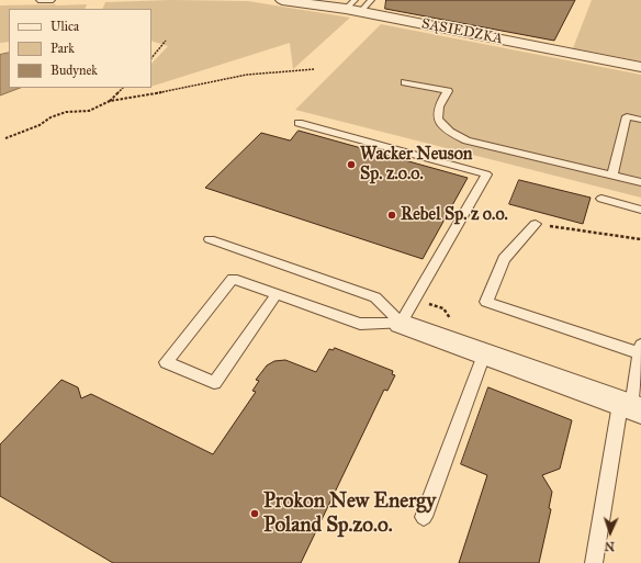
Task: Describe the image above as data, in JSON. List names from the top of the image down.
{
  "streets": {
    "street": ["SĄSIEDZKA"]
  },
  "places": ["Wacker Neuson Sp. z.o.o.", "Rebel Sp. z o.o.", "Prokon New Energy Poland Sp.zo.o."],
  "legend": ["Ulica", "Park", "Budynek"],
  "north": "bottom"
}
